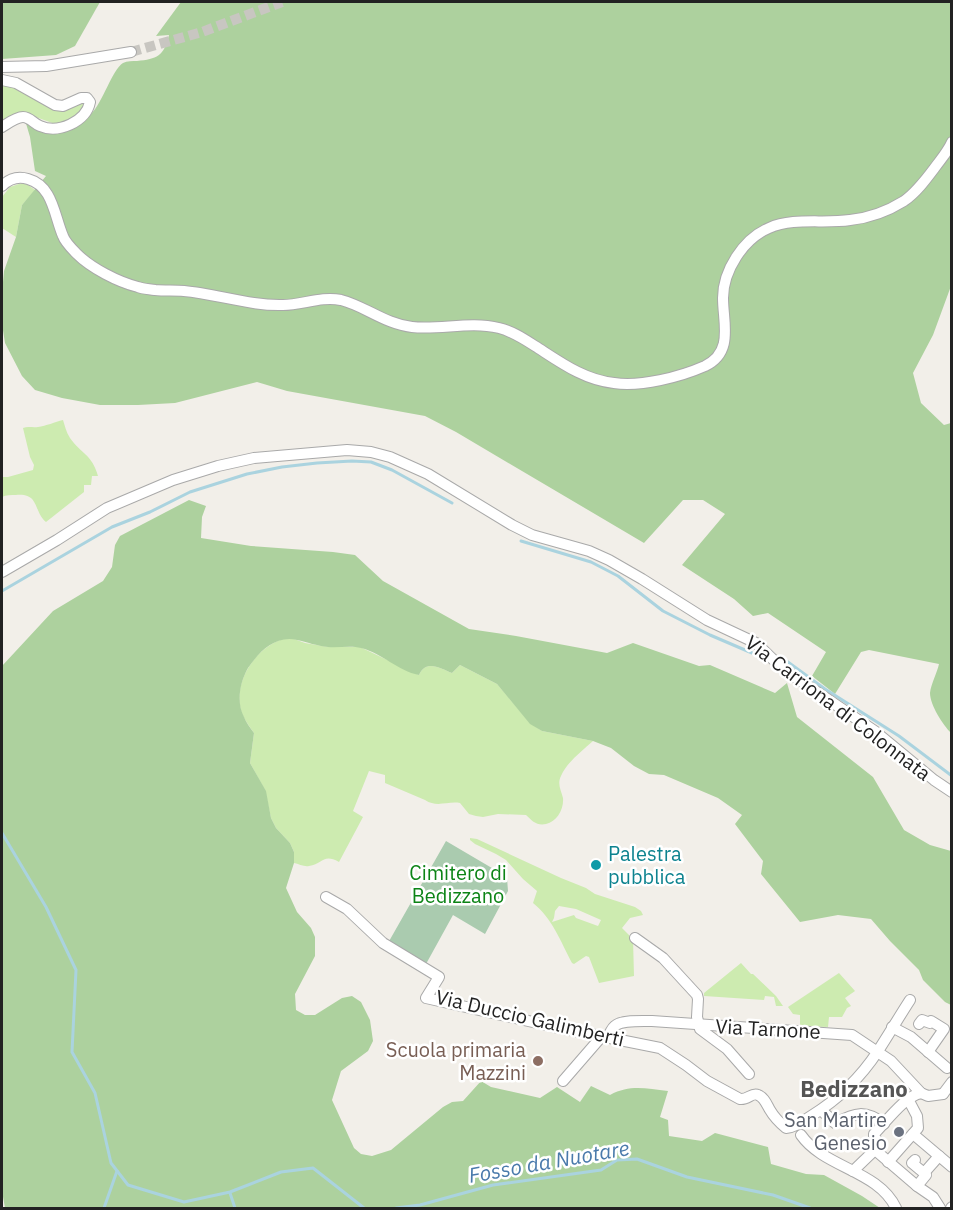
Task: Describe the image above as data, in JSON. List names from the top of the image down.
{
  "streets": {
    "street": ["Via Carriona di Colonnata", "Via Duccio Galimberti", "Via Tarnone"]
  },
  "crossings": [
    ["Via Duccio Galimberti", "Via Tarnone"]
  ],
  "districts": ["Bedizzano"],
  "water": ["Fosso da Nuotare"],
  "parks": ["Cimitero di Bedizzano"],
  "places": ["Palestra pubblica", "Scuola primaria Mazzini", "San Martire Genesio"]
}
